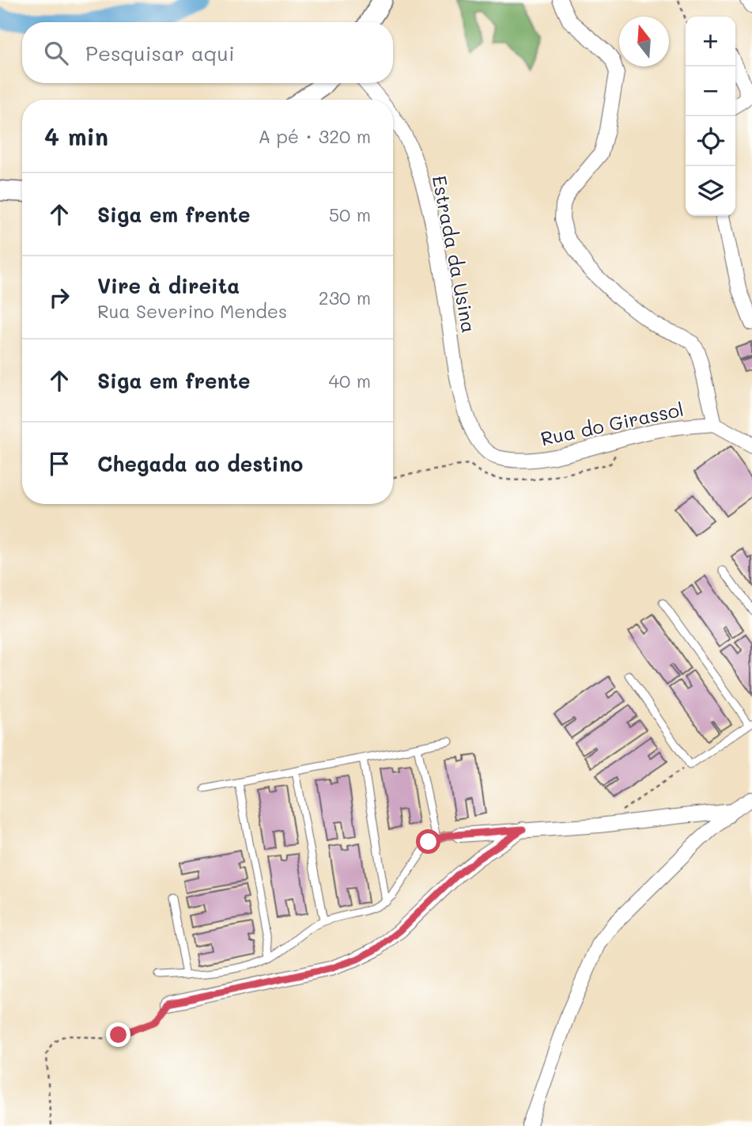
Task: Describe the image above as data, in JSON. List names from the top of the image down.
{
  "streets": {
    "street": ["Estrada da Usina", "Rua do Girassol"]
  },
  "crossings": [
    ["Estrada da Usina", "Rua do Girassol"]
  ],
  "north": "top",
  "page": {
    "map_buttons": ["+", "−"],
    "search": "Pesquisar aqui",
    "heading": ["4 min", "A pé · 320 m"],
    "list": [
      ["Siga em frente", "50 m"],
      ["Vire à direita", "Rua Severino Mendes", "230 m"],
      ["Siga em frente", "40 m"],
      "Chegada ao destino"
    ]
  }
}
